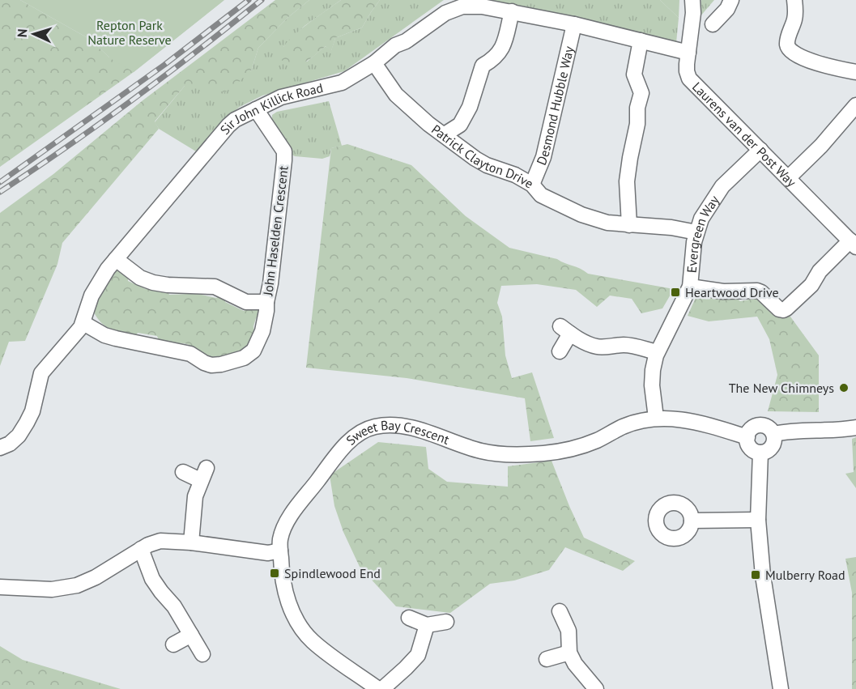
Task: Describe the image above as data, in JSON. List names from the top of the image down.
{
  "streets": {
    "street": [
      "Desmond Hubble Way",
      "Sir John Killick Road",
      "Laurens van der Post Way",
      "Patrick Clayton Drive",
      "John Haselden Crescent",
      "Evergreen Way",
      "Sweet Bay Crescent"
    ]
  },
  "crossings": [
    ["Desmond Hubble Way", "Sir John Killick Road"],
    ["Desmond Hubble Way", "Patrick Clayton Drive"],
    ["Sir John Killick Road", "Laurens van der Post Way"],
    ["Sir John Killick Road", "Patrick Clayton Drive"],
    ["Sir John Killick Road", "John Haselden Crescent"],
    ["Laurens van der Post Way", "Evergreen Way"],
    ["Patrick Clayton Drive", "Evergreen Way"],
    ["Evergreen Way", "Sweet Bay Crescent"]
  ],
  "parks": ["Repton Park Nature Reserve"],
  "places": {
    "transit": ["Heartwood Drive", "Spindlewood End", "Mulberry Road"],
    "other": ["The New Chimneys"]
  },
  "north": "left"
}
